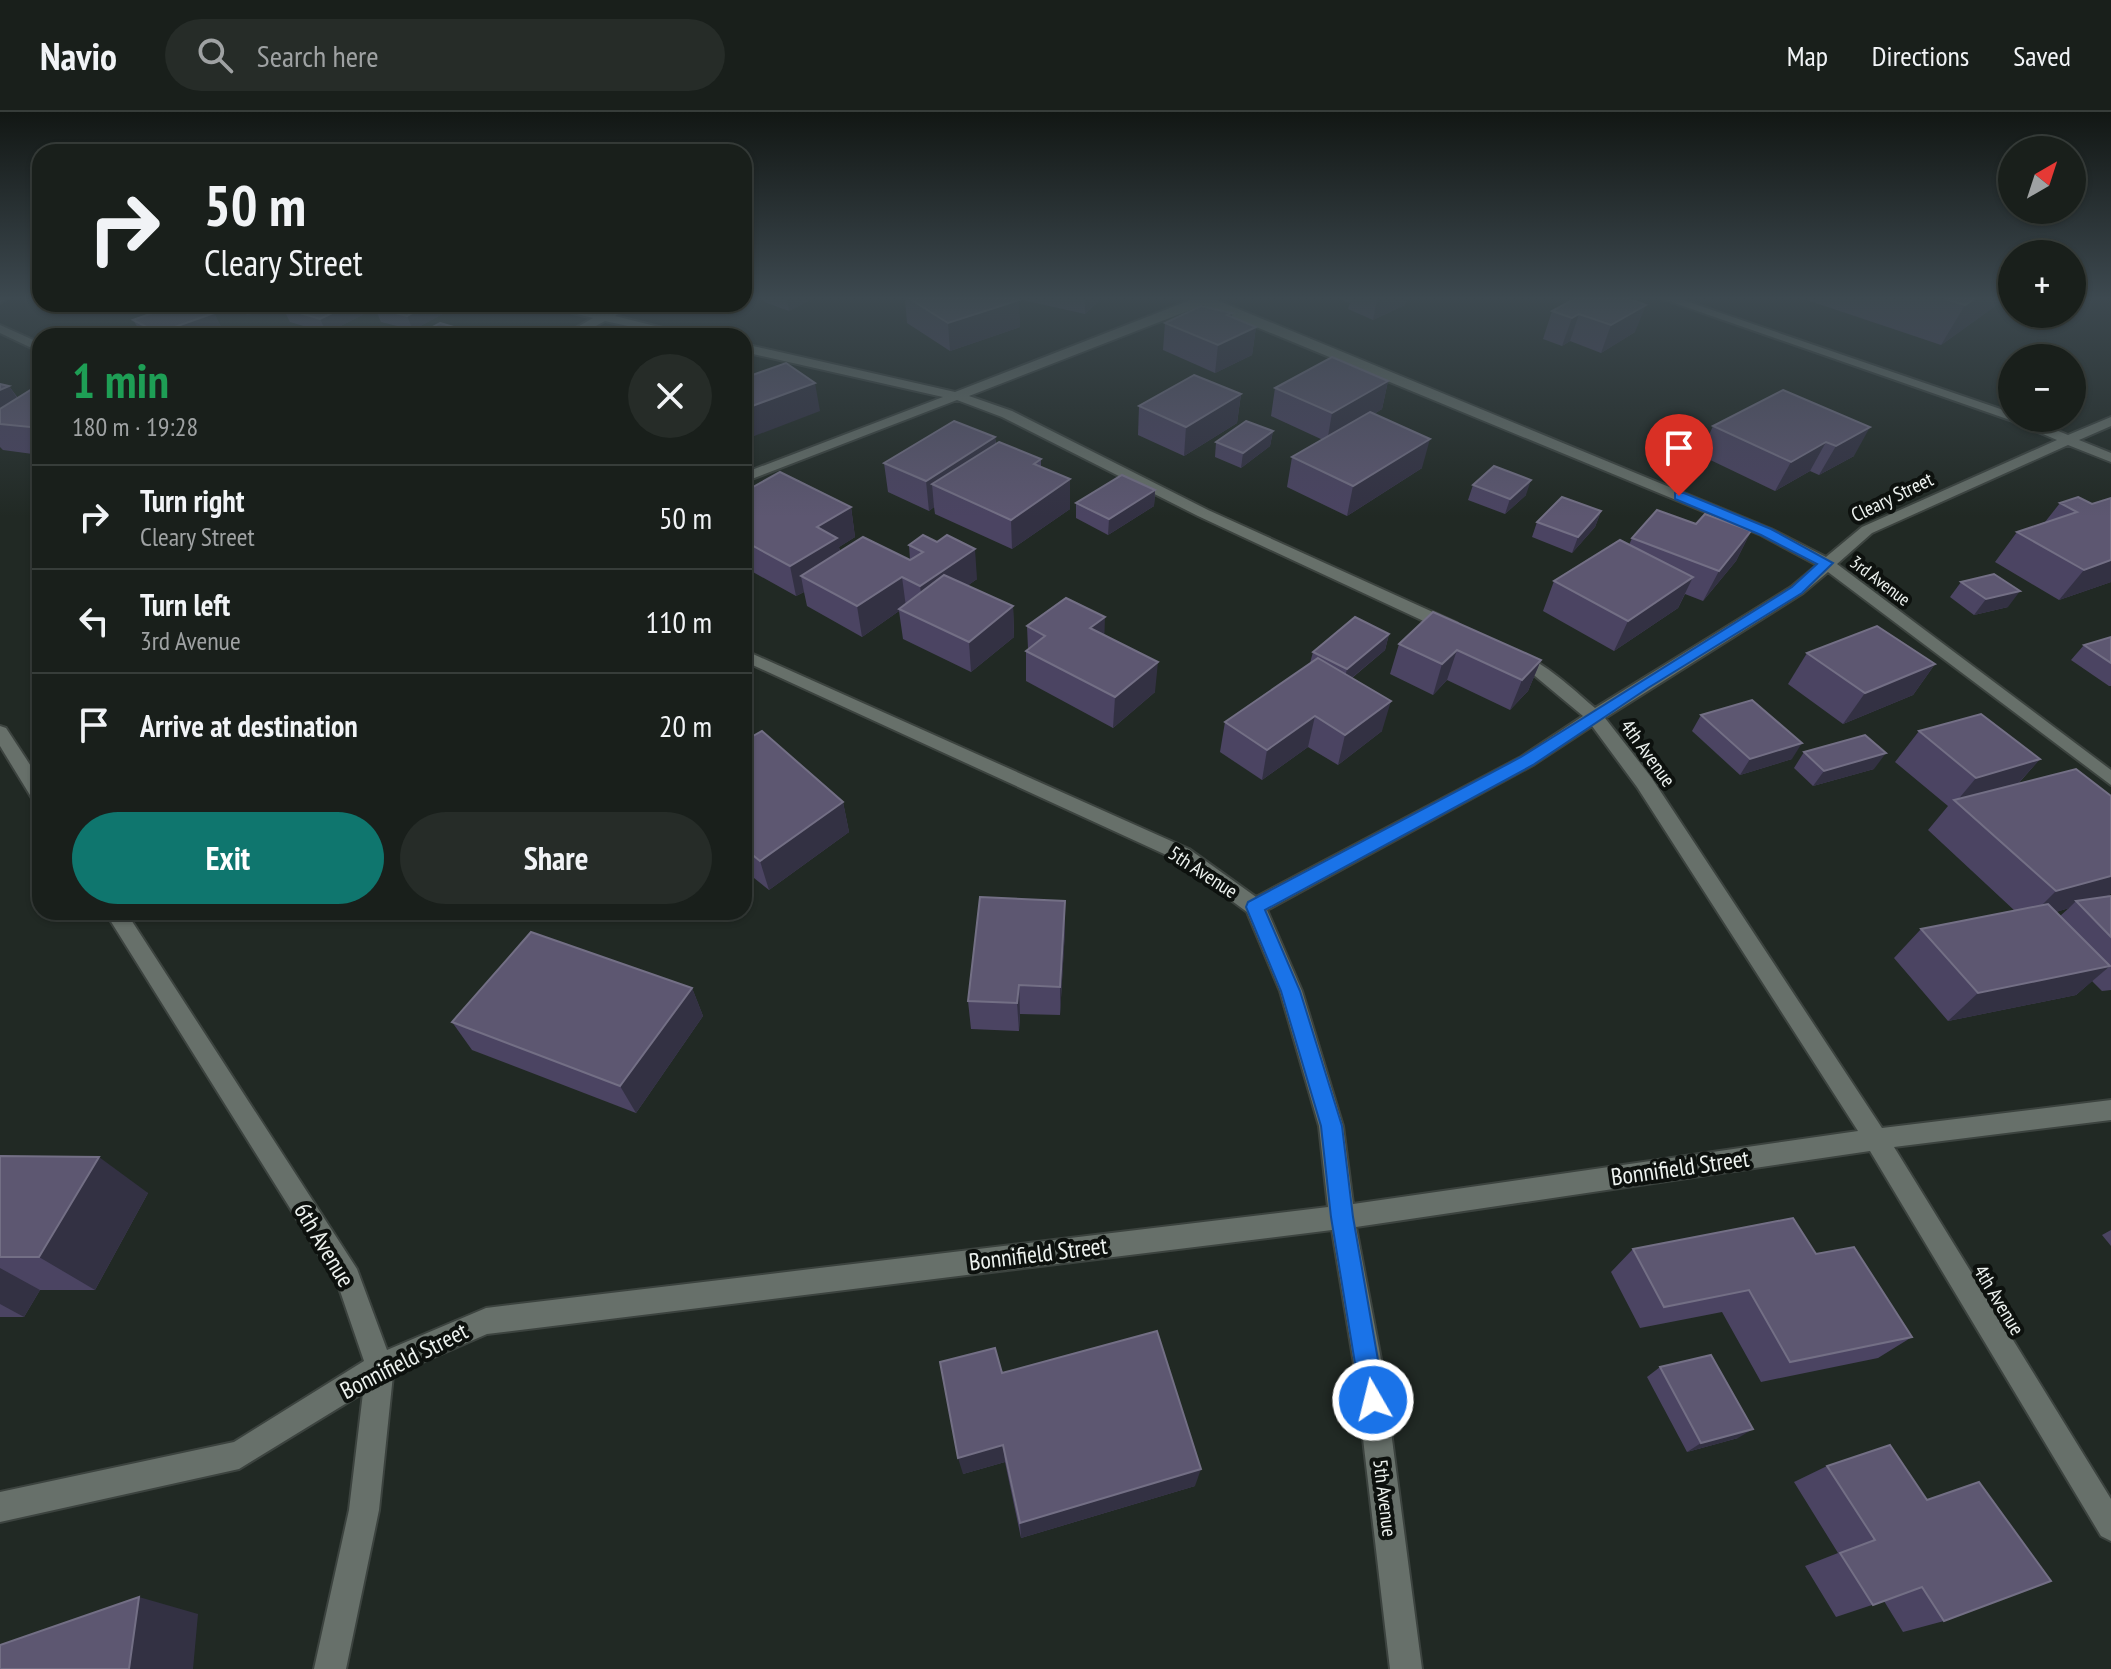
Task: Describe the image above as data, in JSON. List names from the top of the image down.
{
  "streets": {
    "street": [
      "Cleary Street",
      "3rd Avenue",
      "4th Avenue",
      "5th Avenue",
      "Bonnifield Street",
      "6th Avenue"
    ]
  },
  "crossings": [
    ["Cleary Street", "3rd Avenue"],
    ["Cleary Street", "4th Avenue"],
    ["Cleary Street", "5th Avenue"],
    ["4th Avenue", "Bonnifield Street"],
    ["5th Avenue", "Bonnifield Street"],
    ["Bonnifield Street", "6th Avenue"]
  ],
  "north": "top right",
  "page": {
    "header": "Navio",
    "search": "Search here",
    "nav": ["Map", "Directions", "Saved"],
    "map_buttons": ["+", "−"],
    "turn": ["50 m", "Cleary Street"],
    "heading": ["1 min", "180 m · 19:28"],
    "list": [
      {
        "name": "Turn right",
        "note": "Cleary Street",
        "value": "50 m"
      },
      {
        "name": "Turn left",
        "note": "3rd Avenue",
        "value": "110 m"
      },
      {
        "name": "Arrive at destination",
        "value": "20 m"
      }
    ],
    "buttons": ["Exit", "Share"]
  }
}
